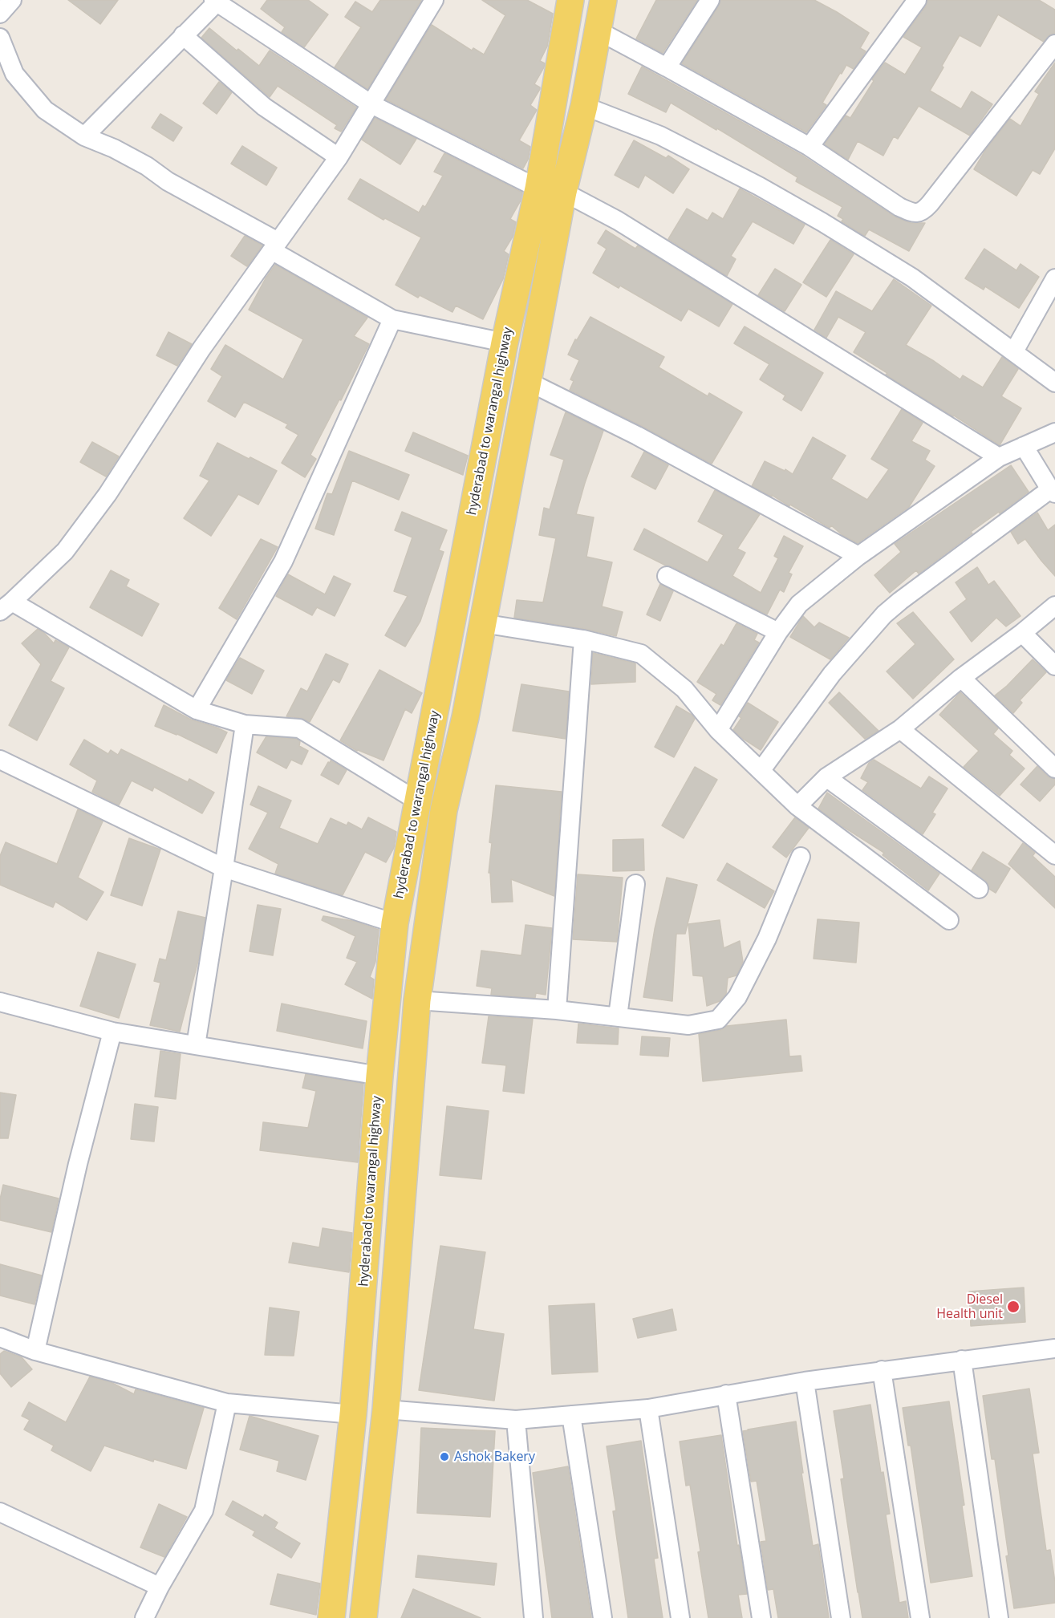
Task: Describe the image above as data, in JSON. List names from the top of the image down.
{
  "streets": {
    "main road": ["hyderabad to warangal highway"]
  },
  "places": ["Diesel Health unit", "Ashok Bakery"]
}
